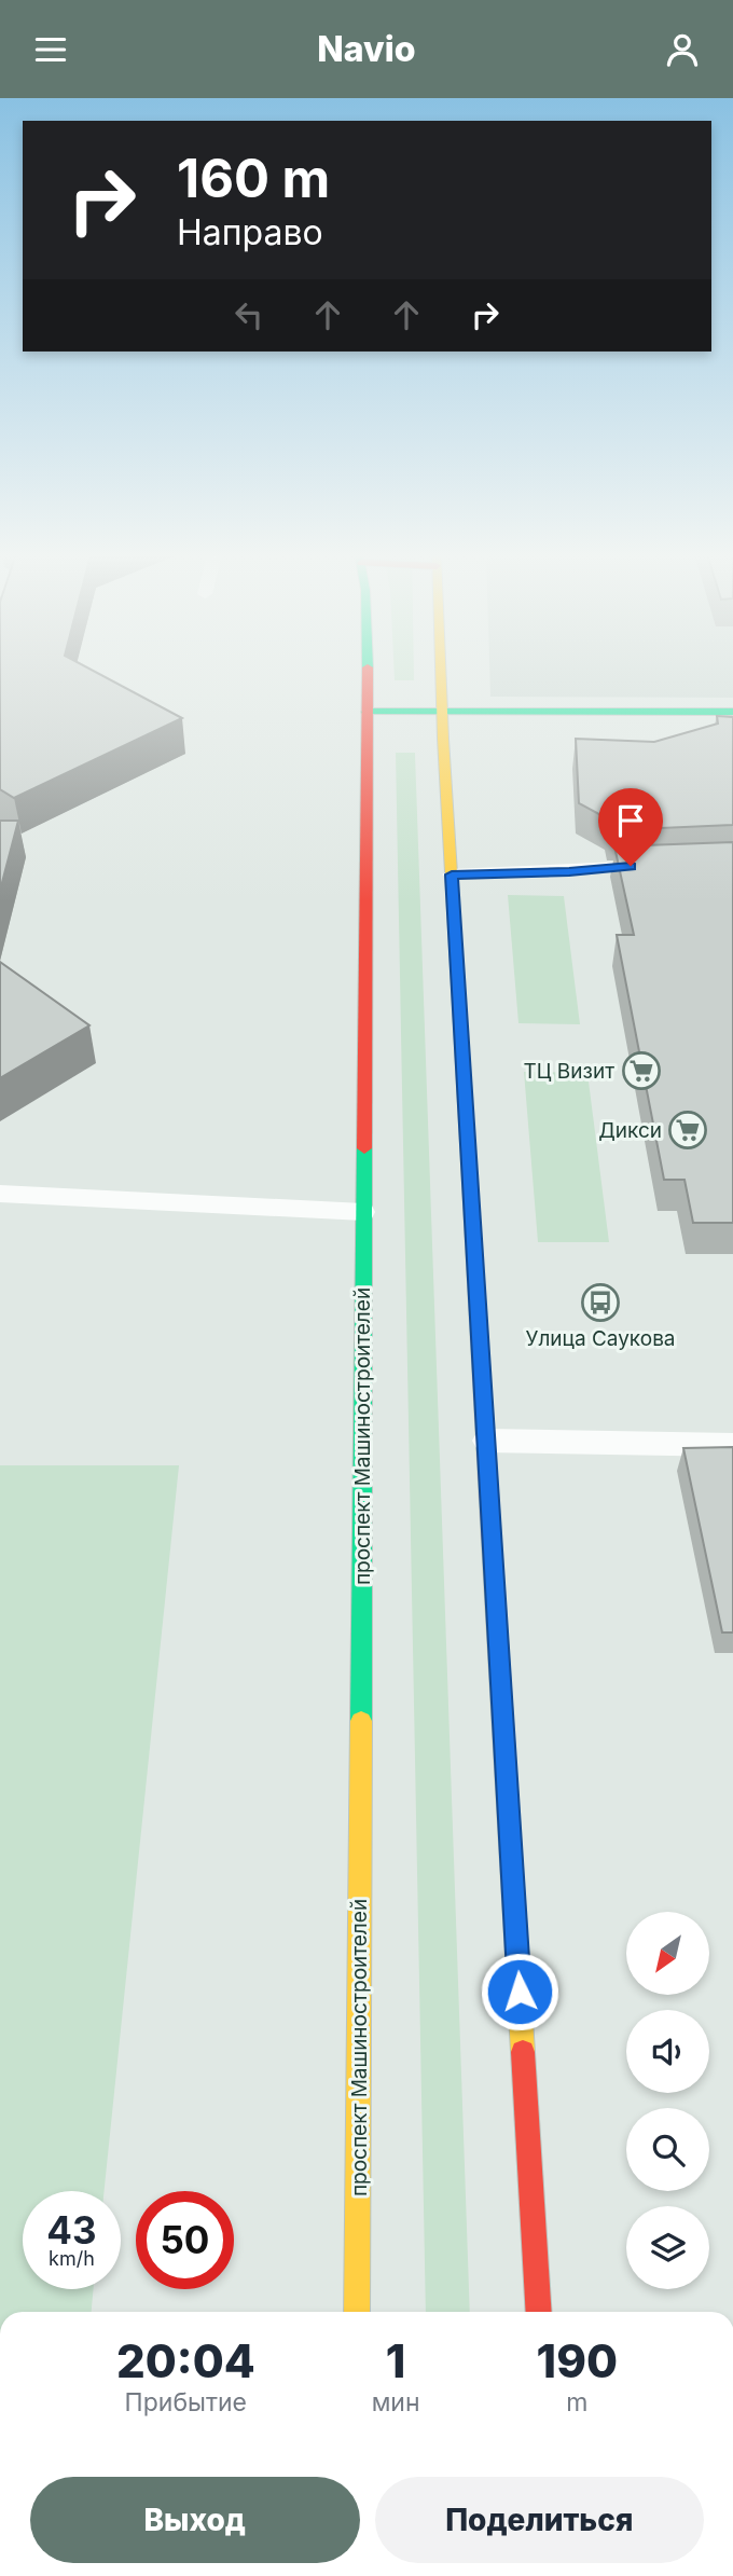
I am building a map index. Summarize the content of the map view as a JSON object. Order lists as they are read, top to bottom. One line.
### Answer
{"streets":{"main road":["проспект Машиностроителей"]},"places":{"supermarket":["ТЦ Визит","Дикси"],"bus stop":["Улица Саукова"]},"north":"bottom left","page":{"header":"Navio","turn":["160 m","Направо"],"speed":"43 km/h","limit":"50","eta":["20:04","Прибытие","1","мин","190","m"],"buttons":["Выход","Поделиться"]}}
